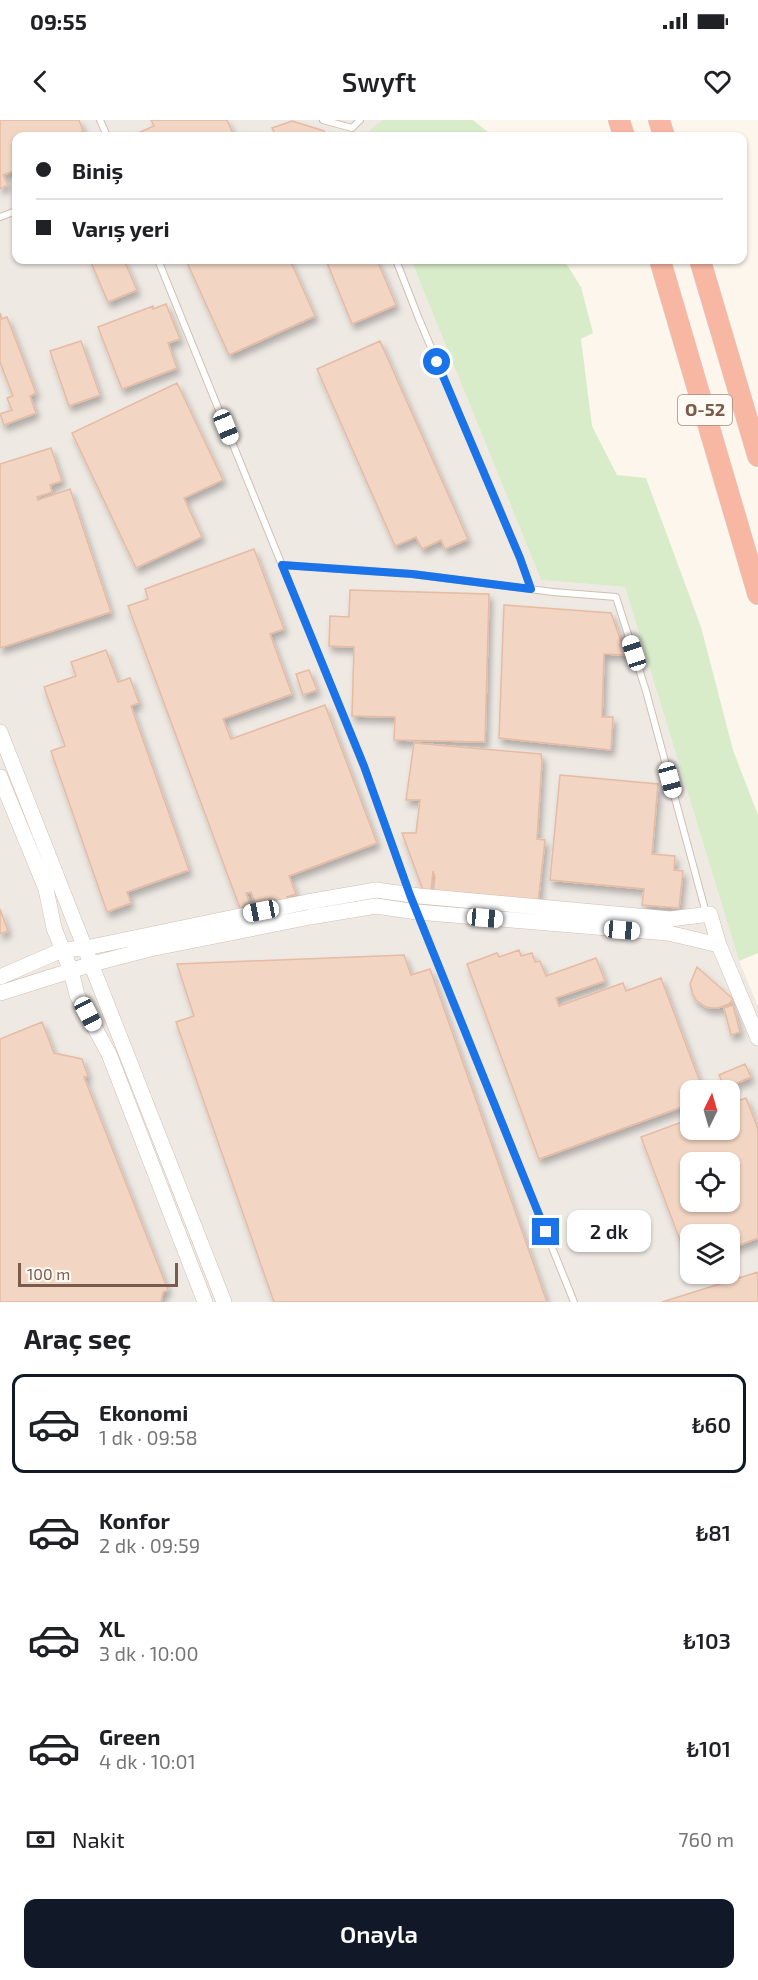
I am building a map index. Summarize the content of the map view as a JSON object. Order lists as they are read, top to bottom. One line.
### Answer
{"streets":{"highway":["O-52"]},"scale_bar":"100 m","north":"top","page":{"status":"09:55","header":"Swyft","banner":["Biniş","Varış yeri"],"bubble":"2 dk","scale":"100 m","heading":"Araç seç","list":[{"name":"Ekonomi","note":"1 dk · 09:58","value":"₺60"},{"name":"Konfor","note":"2 dk · 09:59","value":"₺81"},{"name":"XL","note":"3 dk · 10:00","value":"₺103"},{"name":"Green","note":"4 dk · 10:01","value":"₺101"}],"pay":["Nakit","760 m"],"buttons":"Onayla"}}
